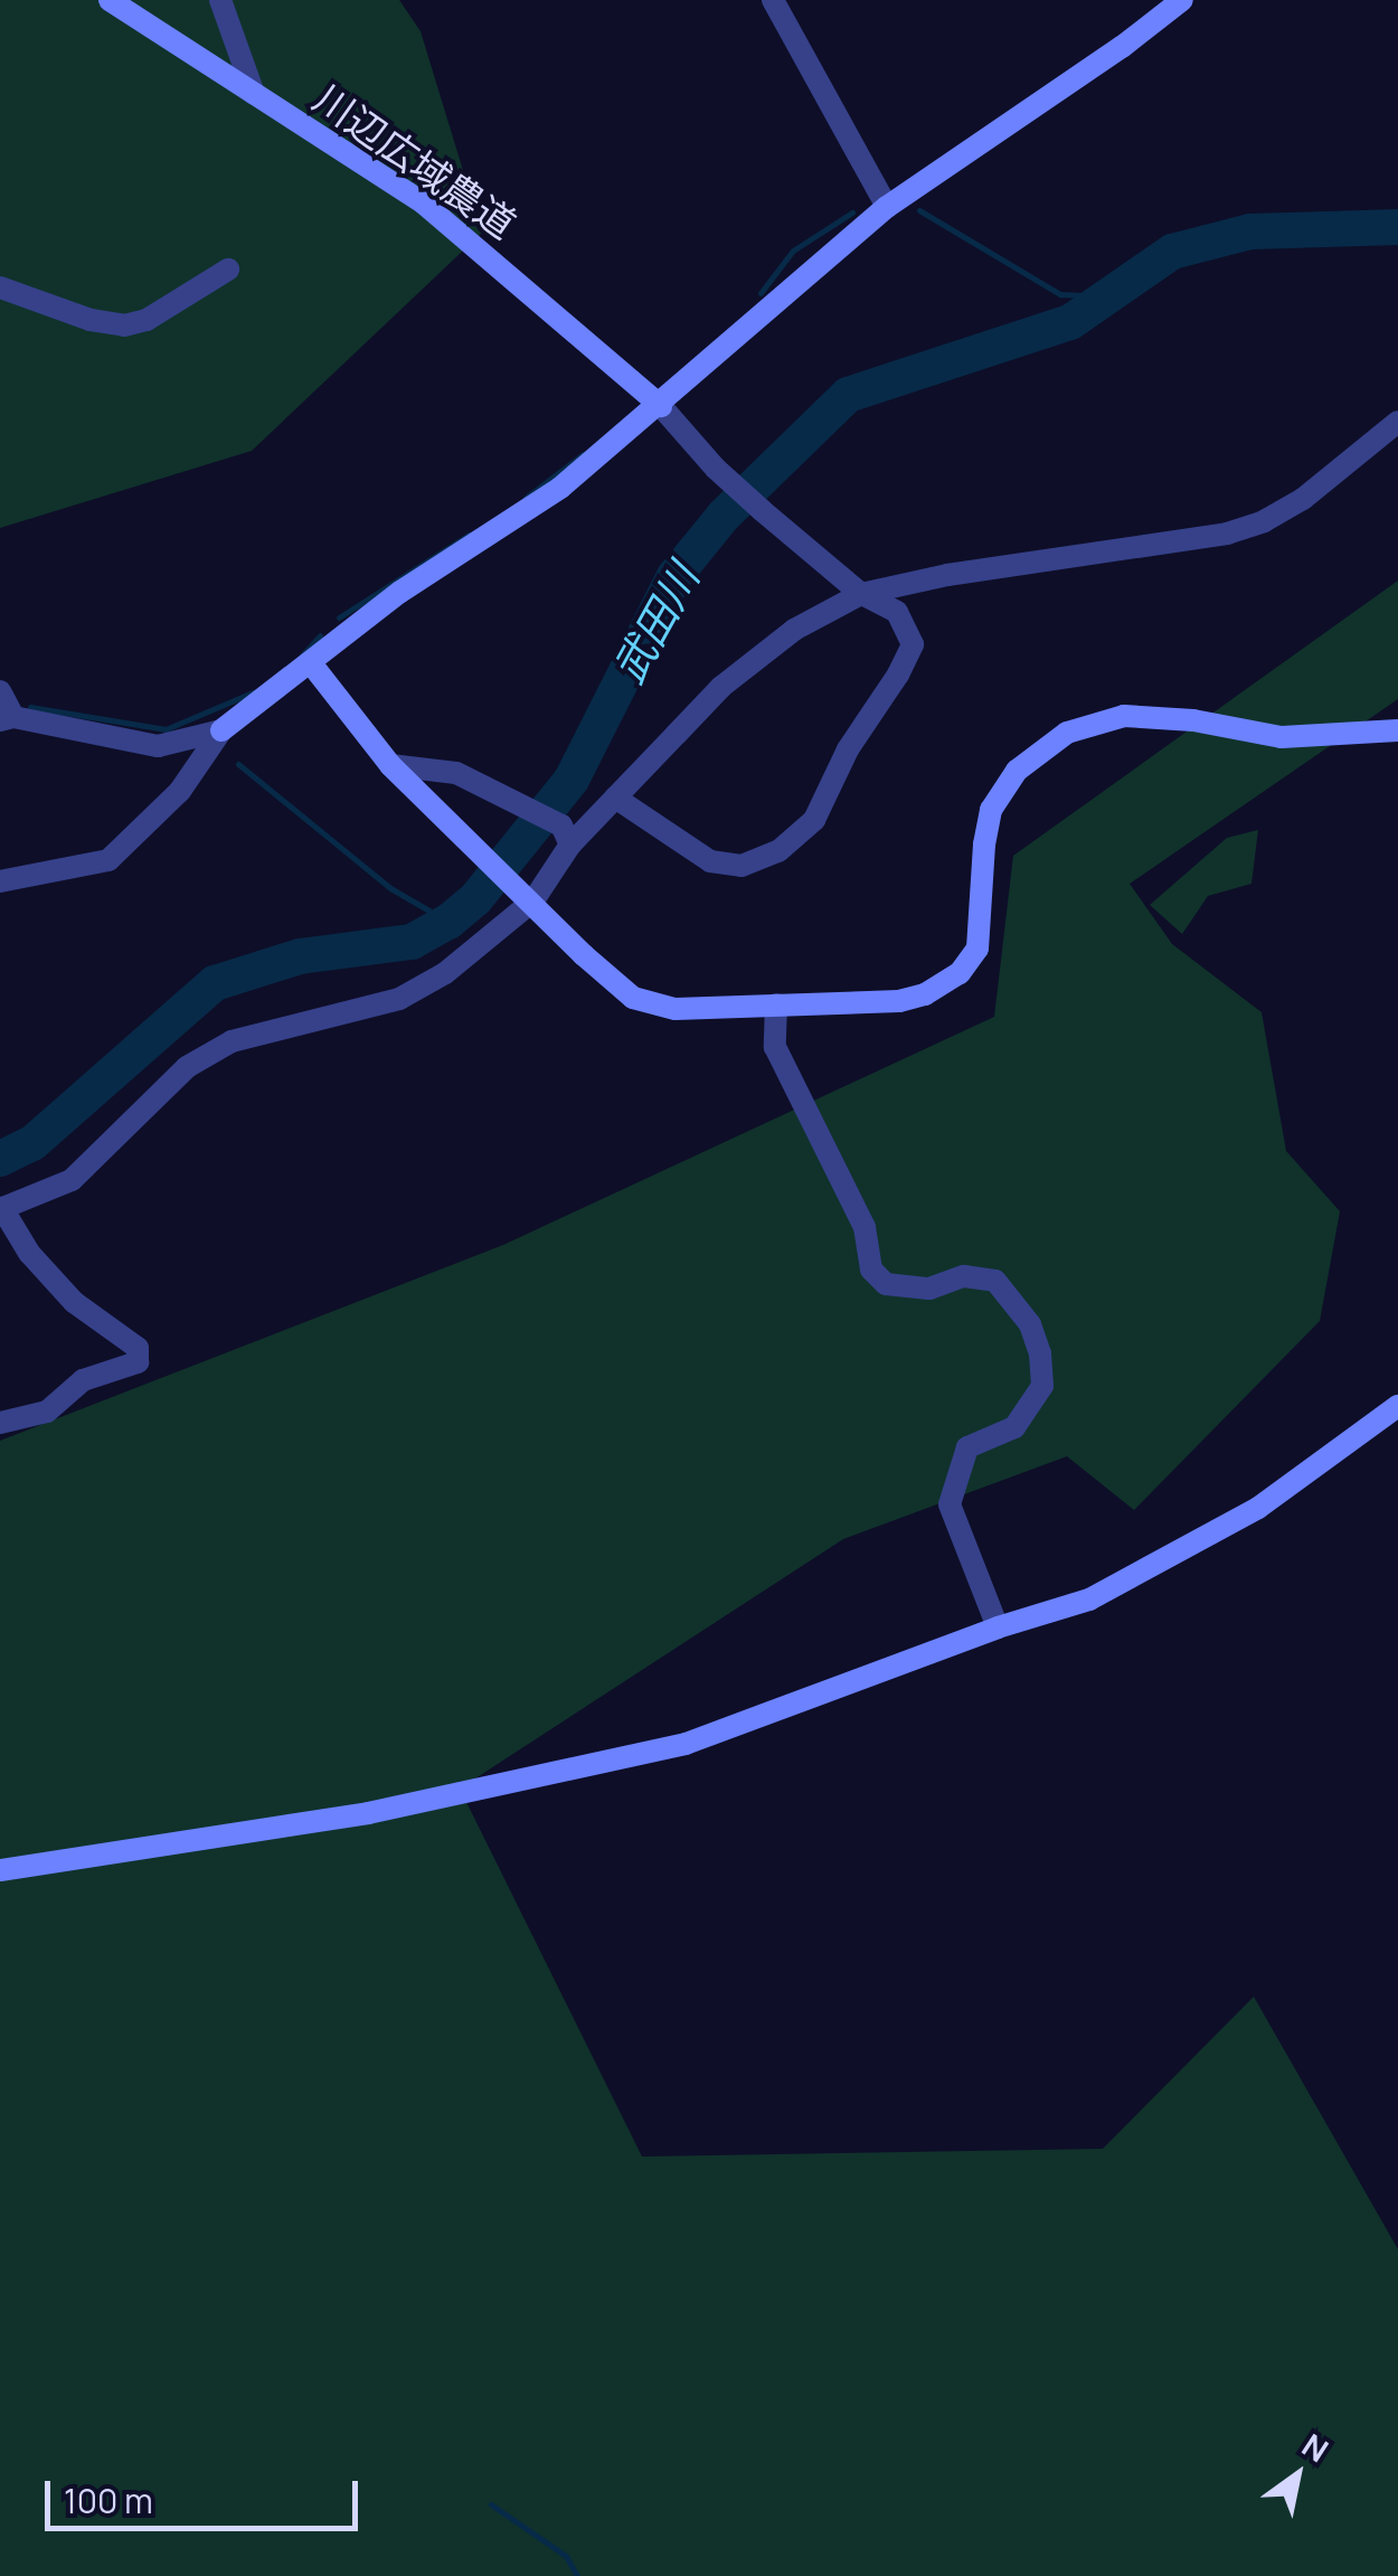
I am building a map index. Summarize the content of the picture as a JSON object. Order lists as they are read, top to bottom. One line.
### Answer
{"streets":{"street":["川辺広域農道"]},"water":["武田川"],"scale_bar":"100 m","north":"top right"}
